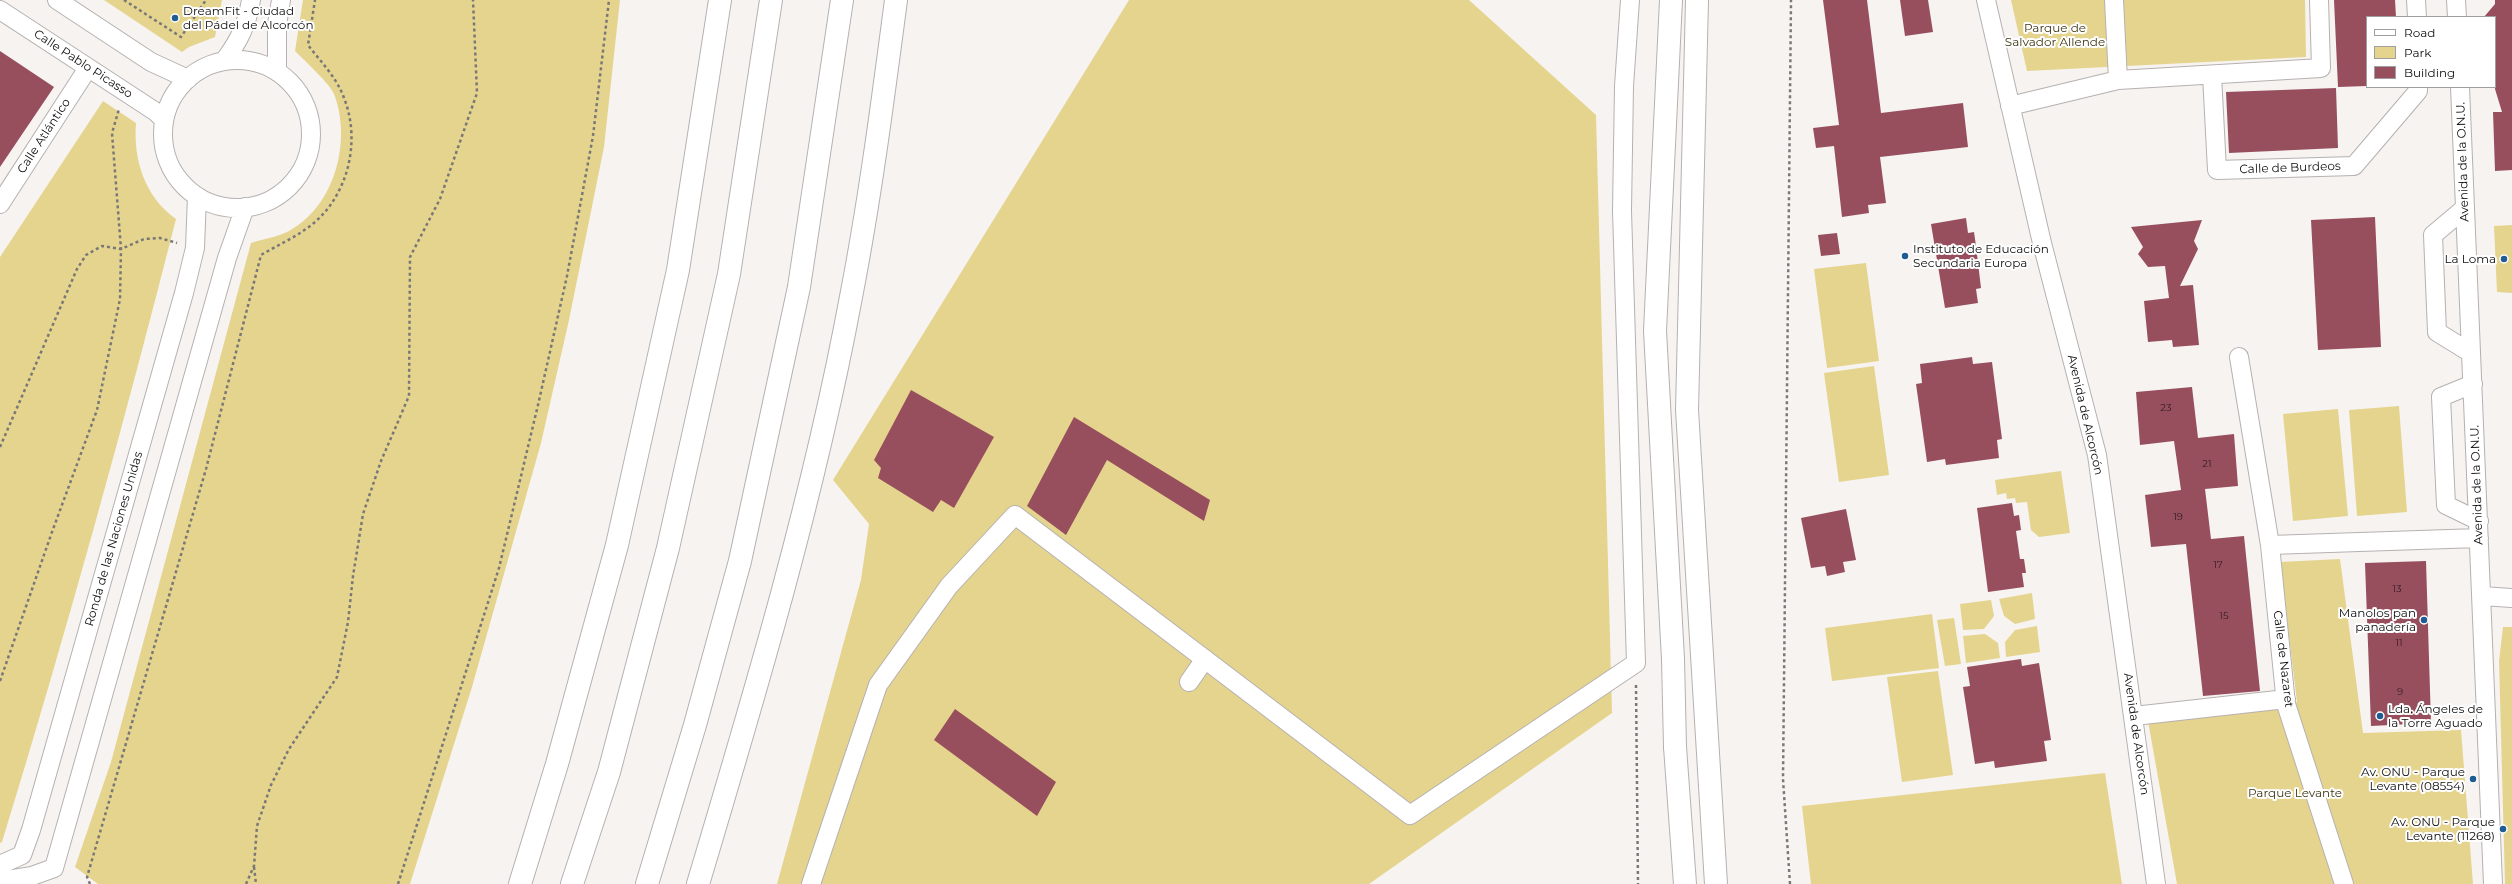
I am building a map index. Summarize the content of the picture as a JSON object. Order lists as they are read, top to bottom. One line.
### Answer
{"streets":{"street":["Calle Pablo Picasso","Calle Atlántico","Avenida de la O.N.U.","Calle de Burdeos","Avenida de Alcorcón","Ronda de las Naciones Unidas","Calle de Nazaret"]},"crossings":[["Calle Pablo Picasso","Calle Atlántico"]],"parks":["Parque de Salvador Allende","Parque Levante"],"places":["DreamFit - Ciudad del Pádel de Alcorcón","Instituto de Educación Secundaria Europa","La Loma","Manolos pan panadería","Lda. Ángeles de la Torre Aguado","Av. ONU - Parque Levante (08554)","Av. ONU - Parque Levante (11268)"],"house_numbers":["23","21","19","17","13","15","11","9"],"legend":["Road","Park","Building"]}
